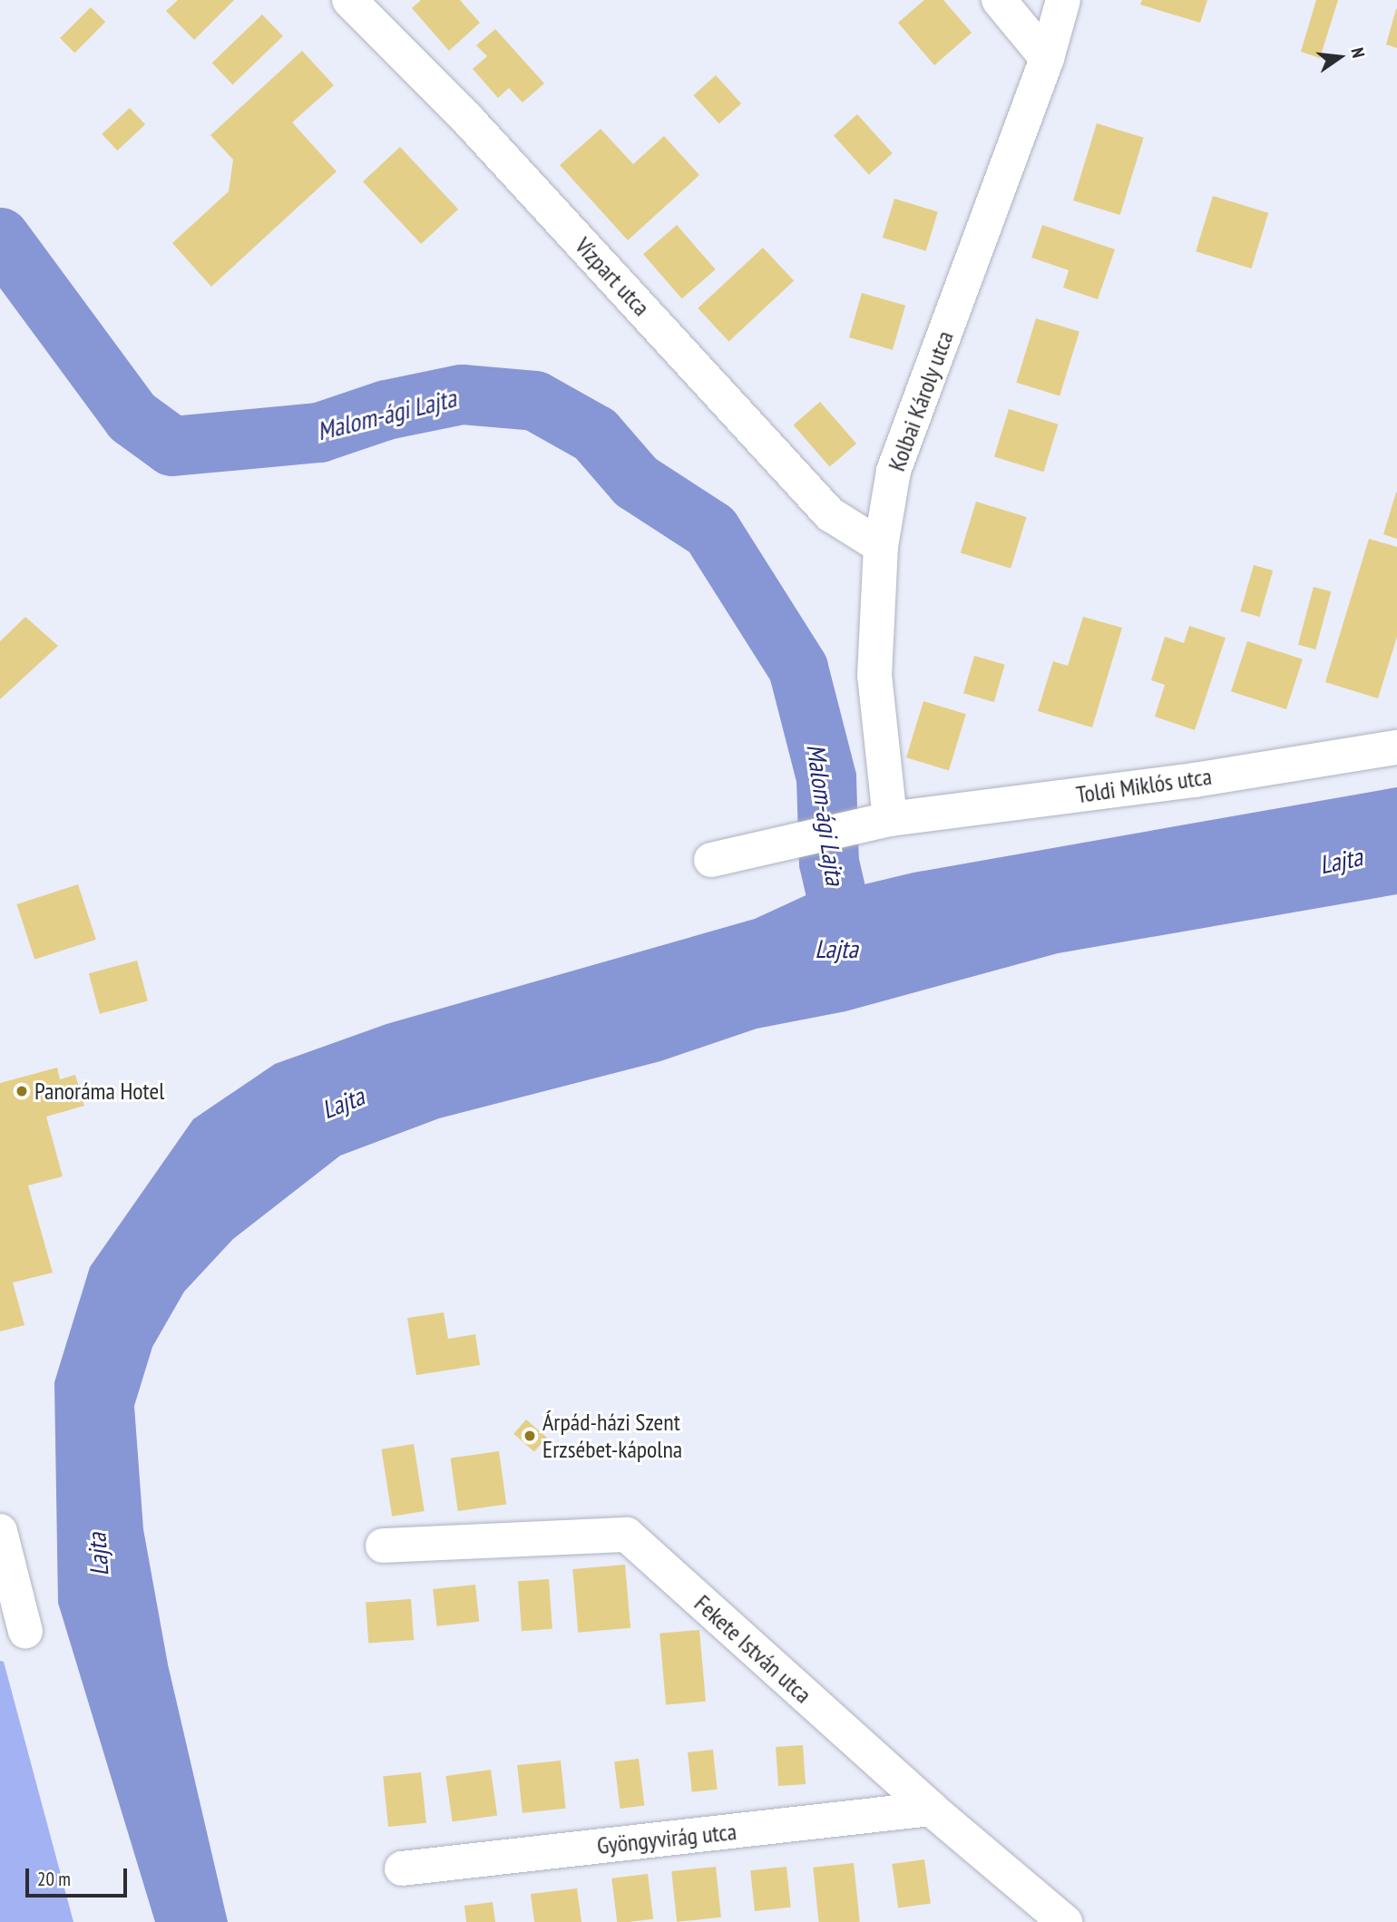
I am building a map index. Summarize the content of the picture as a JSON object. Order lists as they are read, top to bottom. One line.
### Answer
{"streets":{"street":["Vízpart utca","Kolbai Károly utca","Toldi Miklós utca","Fekete István utca","Gyöngyvirág utca"]},"crossings":[["Vízpart utca","Kolbai Károly utca"],["Kolbai Károly utca","Toldi Miklós utca"],["Fekete István utca","Gyöngyvirág utca"]],"water":["Malom-ági Lajta","Lajta"],"places":["Panoráma Hotel","Árpád-házi Szent Erzsébet-kápolna"],"scale_bar":"20 m","north":"right"}
